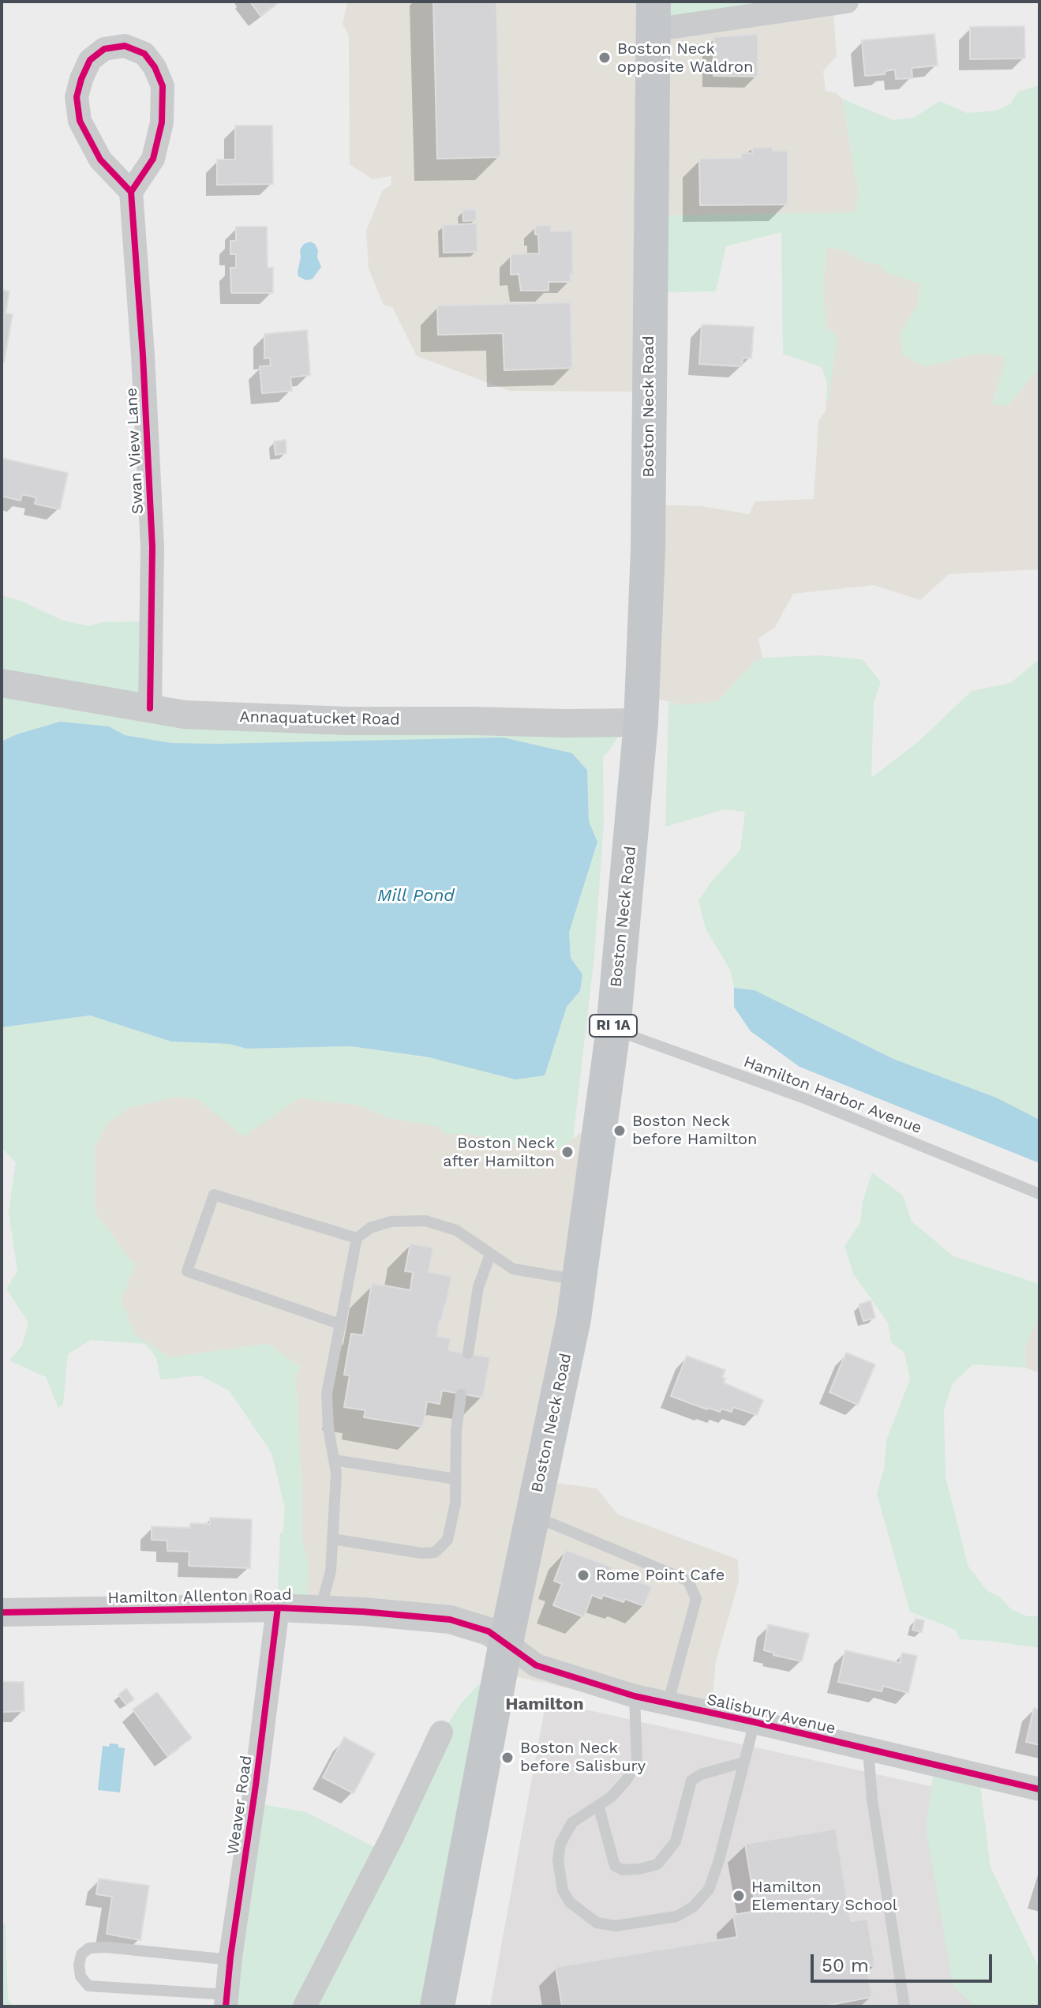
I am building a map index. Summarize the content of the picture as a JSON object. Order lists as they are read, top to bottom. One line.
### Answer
{"streets":{"main road":["Boston Neck Road","RI 1A"],"street":["Swan View Lane","Annaquatucket Road","Hamilton Allenton Road","Salisbury Avenue","Weaver Road"],"lane":["Hamilton Harbor Avenue"]},"crossings":[["Boston Neck Road","Annaquatucket Road"],["Boston Neck Road","Hamilton Harbor Avenue"],["Boston Neck Road","Hamilton Allenton Road"],["Boston Neck Road","Salisbury Avenue"],["Swan View Lane","Annaquatucket Road"],["Hamilton Allenton Road","Salisbury Avenue"],["Hamilton Allenton Road","Weaver Road"]],"districts":["Hamilton"],"water":["Mill Pond"],"places":["Boston Neck opposite Waldron","Boston Neck before Hamilton","Boston Neck after Hamilton","Rome Point Cafe","Boston Neck before Salisbury","Hamilton Elementary School"],"scale_bar":"50 m"}
